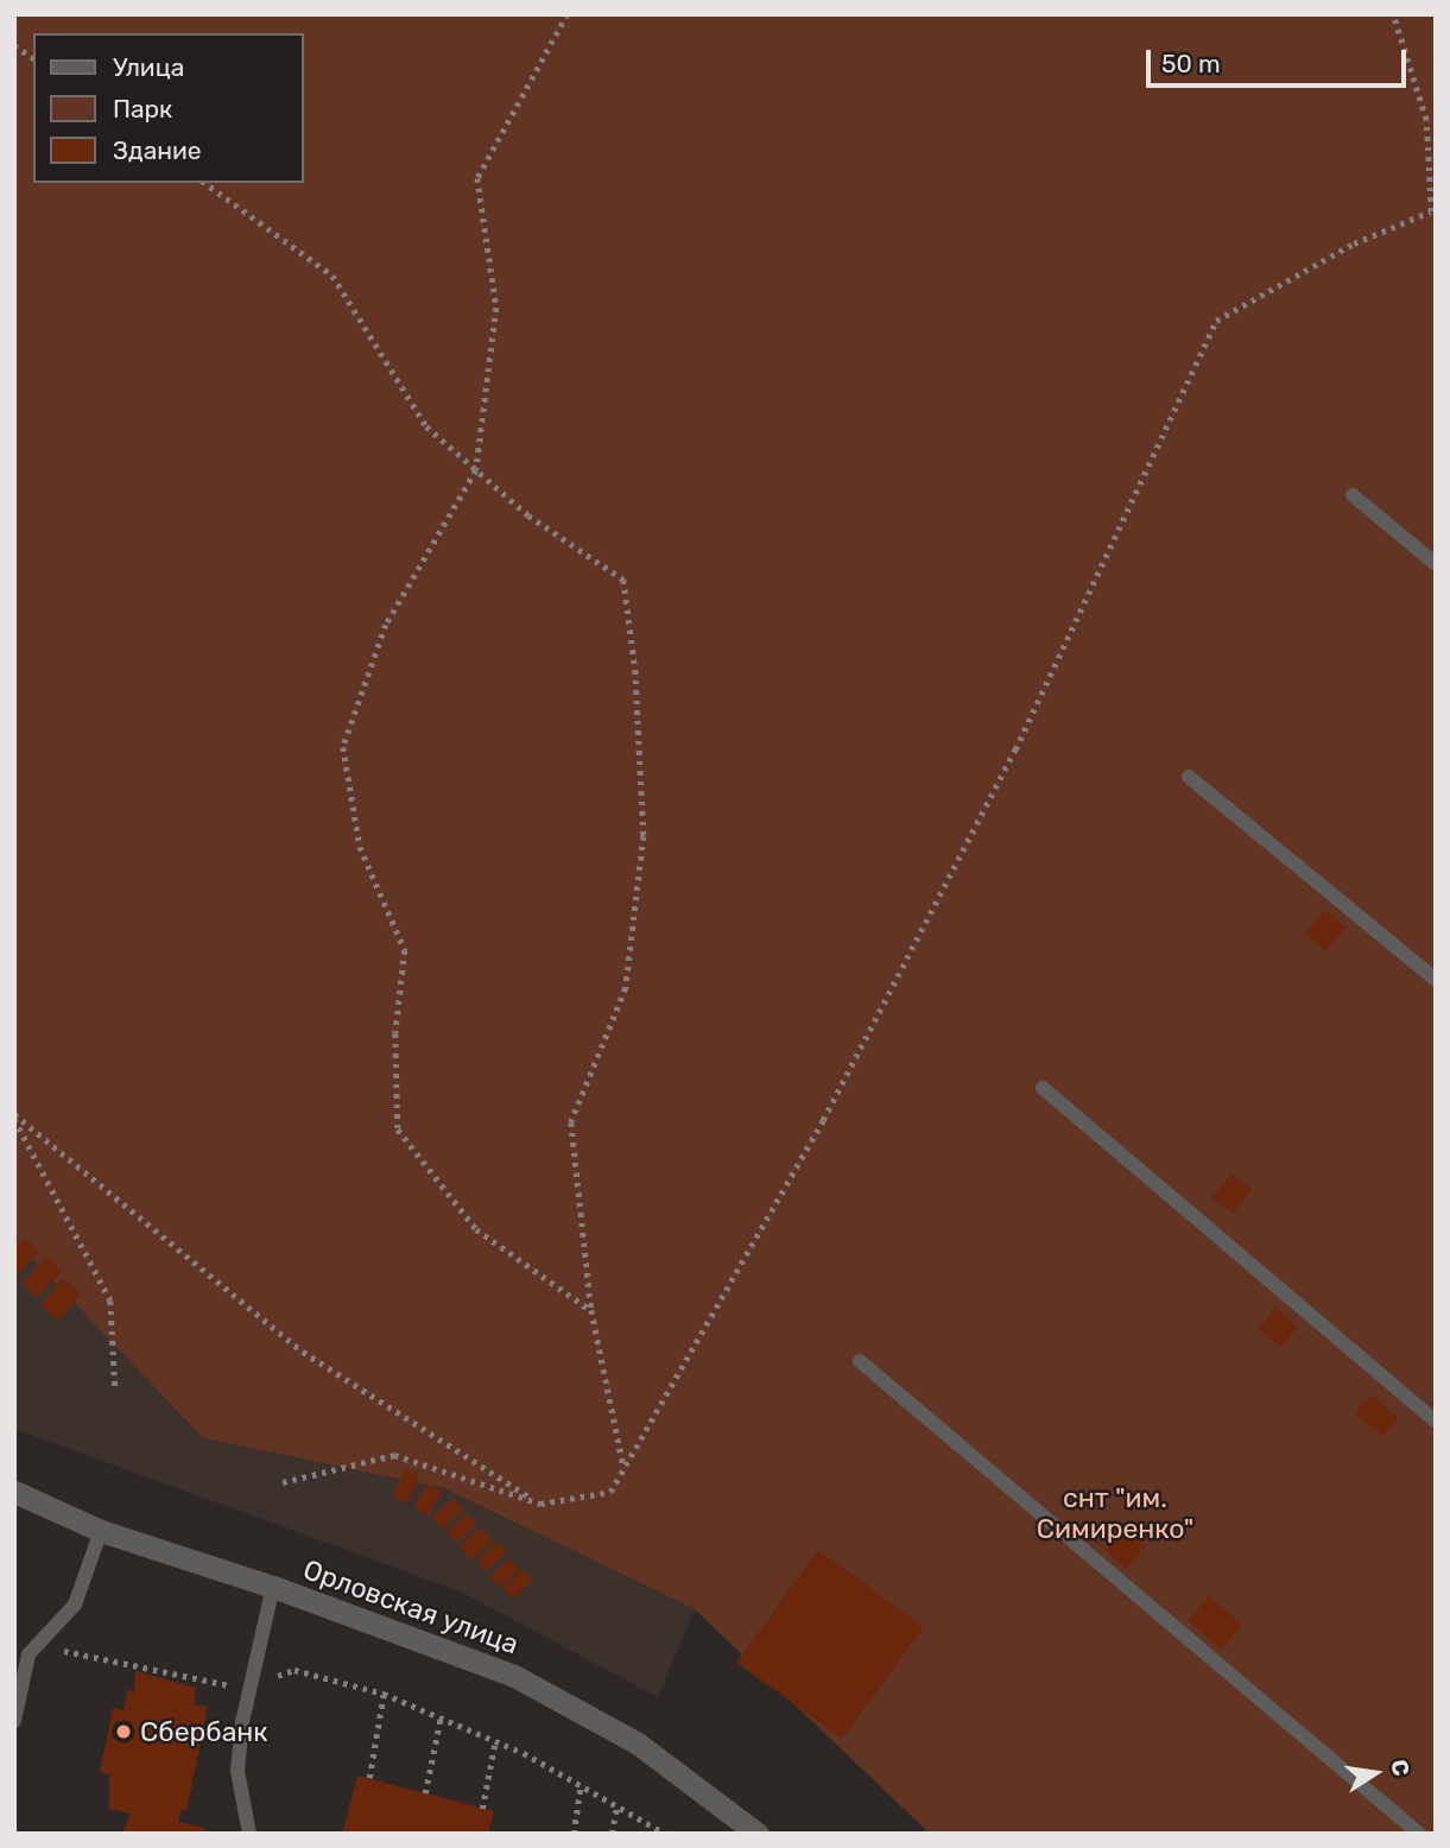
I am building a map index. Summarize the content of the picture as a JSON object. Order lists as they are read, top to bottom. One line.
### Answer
{"streets":{"street":["Орловская улица"]},"parks":["снт \"им. Симиренко\""],"places":["Сбербанк"],"legend":["Улица","Парк","Здание"],"scale_bar":"50 m","north":"right"}
